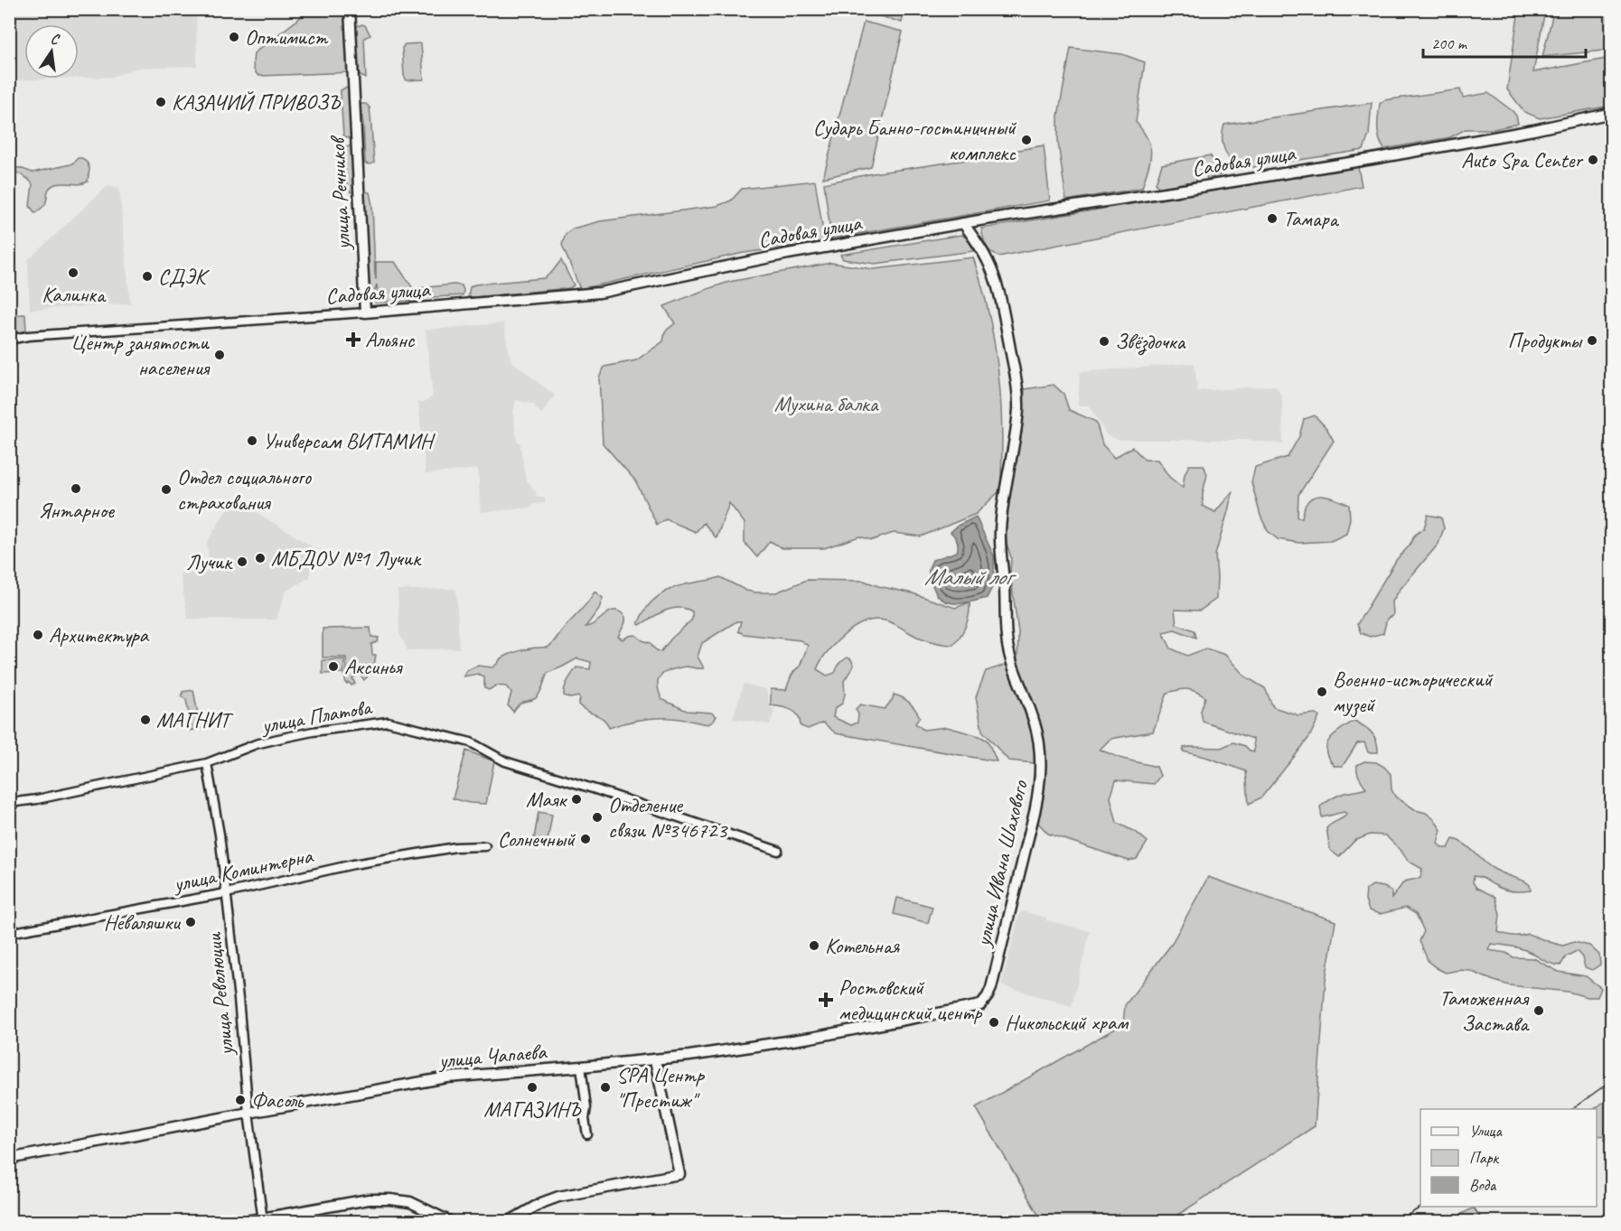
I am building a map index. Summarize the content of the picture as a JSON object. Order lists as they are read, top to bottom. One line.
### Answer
{"streets":{"main road":["Садовая улица","улица Речников","улица Ивана Шахового","улица Чапаева"],"street":["улица Платова","улица Коминтерна","улица Революции"]},"crossings":[["Садовая улица","улица Речников"],["Садовая улица","улица Ивана Шахового"],["улица Платова","улица Революции"],["улица Ивана Шахового","улица Чапаева"],["улица Коминтерна","улица Революции"],["улица Революции","улица Чапаева"]],"water":["Малый лог"],"parks":["Мухина балка"],"places":{"other":["Оптимист","КАЗАЧИЙ ПРИВОЗЪ","Сударь Банно-гостиничный комплекс","Auto Spa Center","Тамара","Калинка","СДЭК","Продукты","Звёздочка","Центр занятости населения","Универсам ВИТАМИН","Янтарное","Отдел социального страхования","МБДОУ №1 Лучик","Лучик","Архитектура","Аксинья","Военно-исторический музей","МАГНИТ","Маяк","Отделение связи №346723","Солнечный","Неваляшки","Котельная","Таможенная Застава","Никольский храм","МАГАЗИНЪ","SPA Центр \"Престиж\"","Фасоль"],"health":["Альянс","Ростовский медицинский центр"]},"legend":["Улица","Парк","Вода"],"scale_bar":"200 m","north":"top"}
